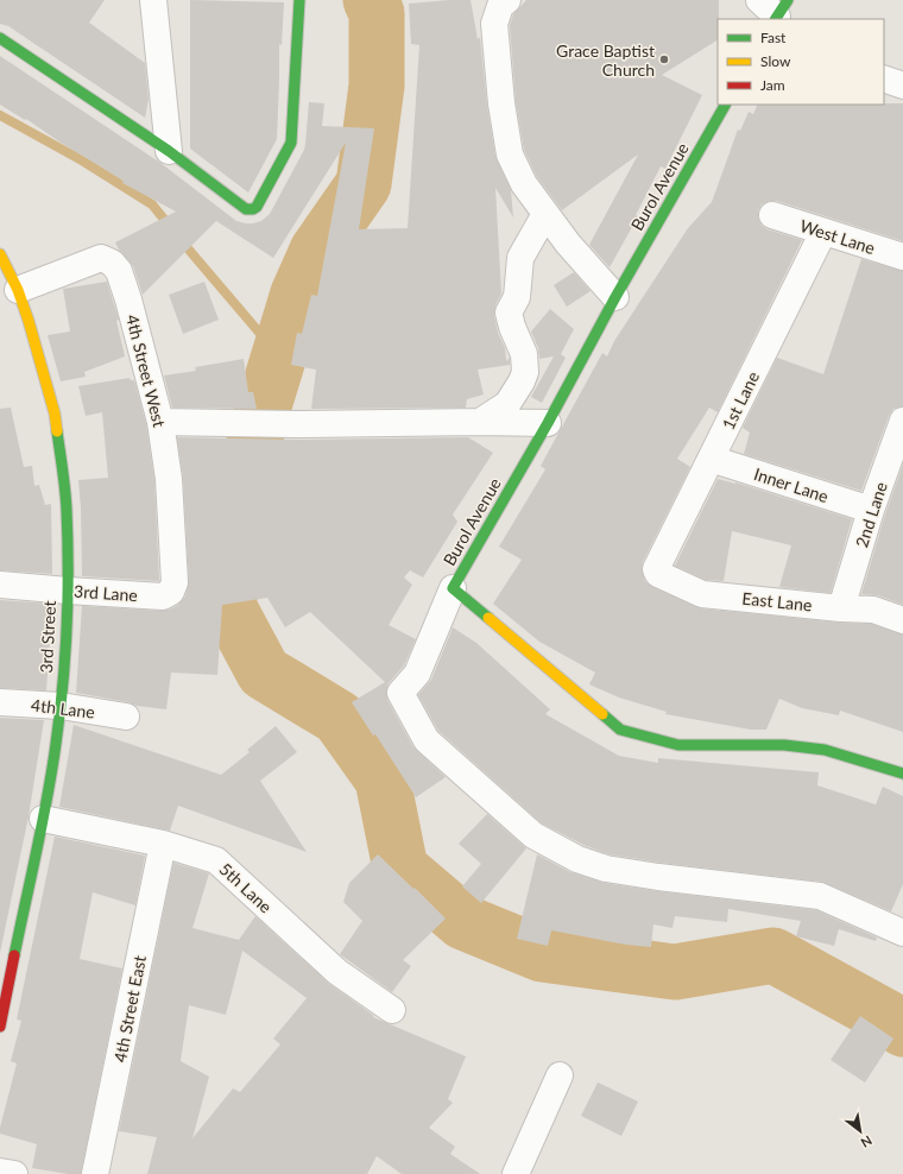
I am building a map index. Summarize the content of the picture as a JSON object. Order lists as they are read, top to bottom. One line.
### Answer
{"streets":{"street":["Burol Avenue","West Lane","4th Street West","1st Lane","Inner Lane","2nd Lane","3rd Lane","East Lane","3rd Street","4th Lane","5th Lane","4th Street East"]},"crossings":[["West Lane","1st Lane"],["4th Street West","3rd Lane"],["4th Street West","3rd Street"],["1st Lane","Inner Lane"],["1st Lane","East Lane"],["Inner Lane","2nd Lane"],["2nd Lane","East Lane"],["3rd Lane","3rd Street"],["3rd Street","4th Lane"],["3rd Street","5th Lane"],["5th Lane","4th Street East"]],"places":["Grace Baptist Church"],"legend":["Fast","Slow","Jam"],"north":"bottom right"}
